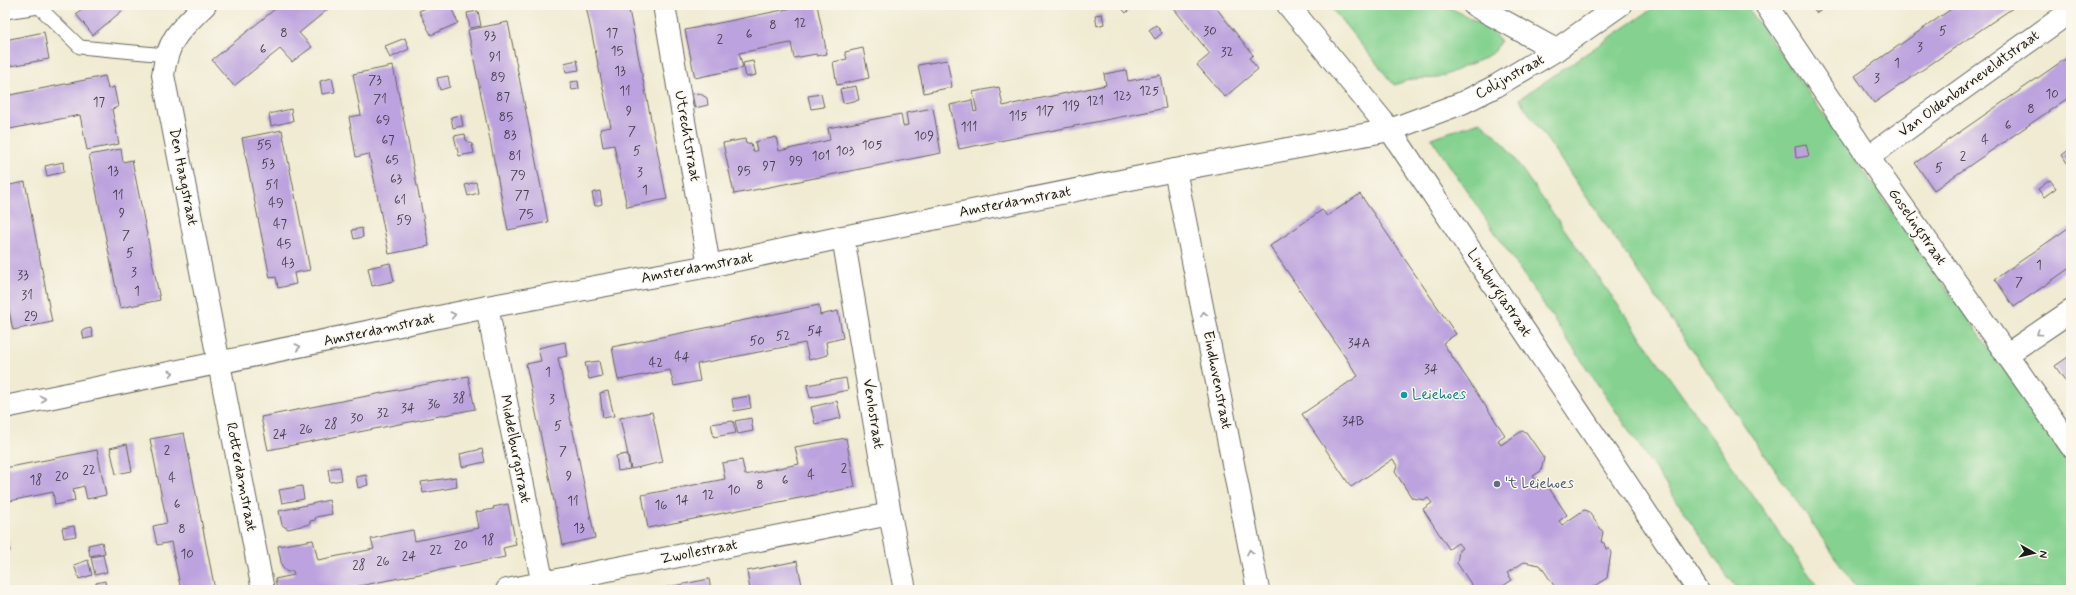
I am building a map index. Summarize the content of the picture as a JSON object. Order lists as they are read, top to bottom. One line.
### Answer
{"streets":{"street":["Colijnstraat","Van Oldenbarneveldtstraat","Utrechtstraat","Den Haagstraat","Amsterdamstraat","Goselingstraat","Limburgiastraat","Eindhovenstraat","Venlostraat","Middelburgstraat","Rotterdamstraat","Zwollestraat"]},"crossings":[["Colijnstraat","Amsterdamstraat"],["Colijnstraat","Limburgiastraat"],["Van Oldenbarneveldtstraat","Goselingstraat"],["Utrechtstraat","Amsterdamstraat"],["Den Haagstraat","Amsterdamstraat"],["Den Haagstraat","Rotterdamstraat"],["Amsterdamstraat","Limburgiastraat"],["Amsterdamstraat","Eindhovenstraat"],["Amsterdamstraat","Venlostraat"],["Amsterdamstraat","Middelburgstraat"],["Amsterdamstraat","Rotterdamstraat"],["Venlostraat","Zwollestraat"],["Middelburgstraat","Zwollestraat"]],"one_way":["Eindhovenstraat"],"places":["Leiehoes","'t Leiehoes"],"house_numbers":["12","8","30","5","8","17","6","93","2","3","6","15","32","91","1","13","89","3","73","11","125","10","123","87","71","121","17","119","8","9","117","115","85","69","6","111","7","83","109","67","4","55","105","5","103","81","101","2","65","99","53","97","5","13","95","3","79","63","51","1","11","77","61","49","9","75","59","47","7","45","5","43","1","3","33","7","1","31","29","54","52","50","34A","44","42","34","1","38","3","36","34","32","30","34B","28","5","26","24","2","7","2","22","4","20","9","4","18","6","8","10","12","14","11","6","16","13","8","18","20","22","10","24","26","28"],"north":"right"}
